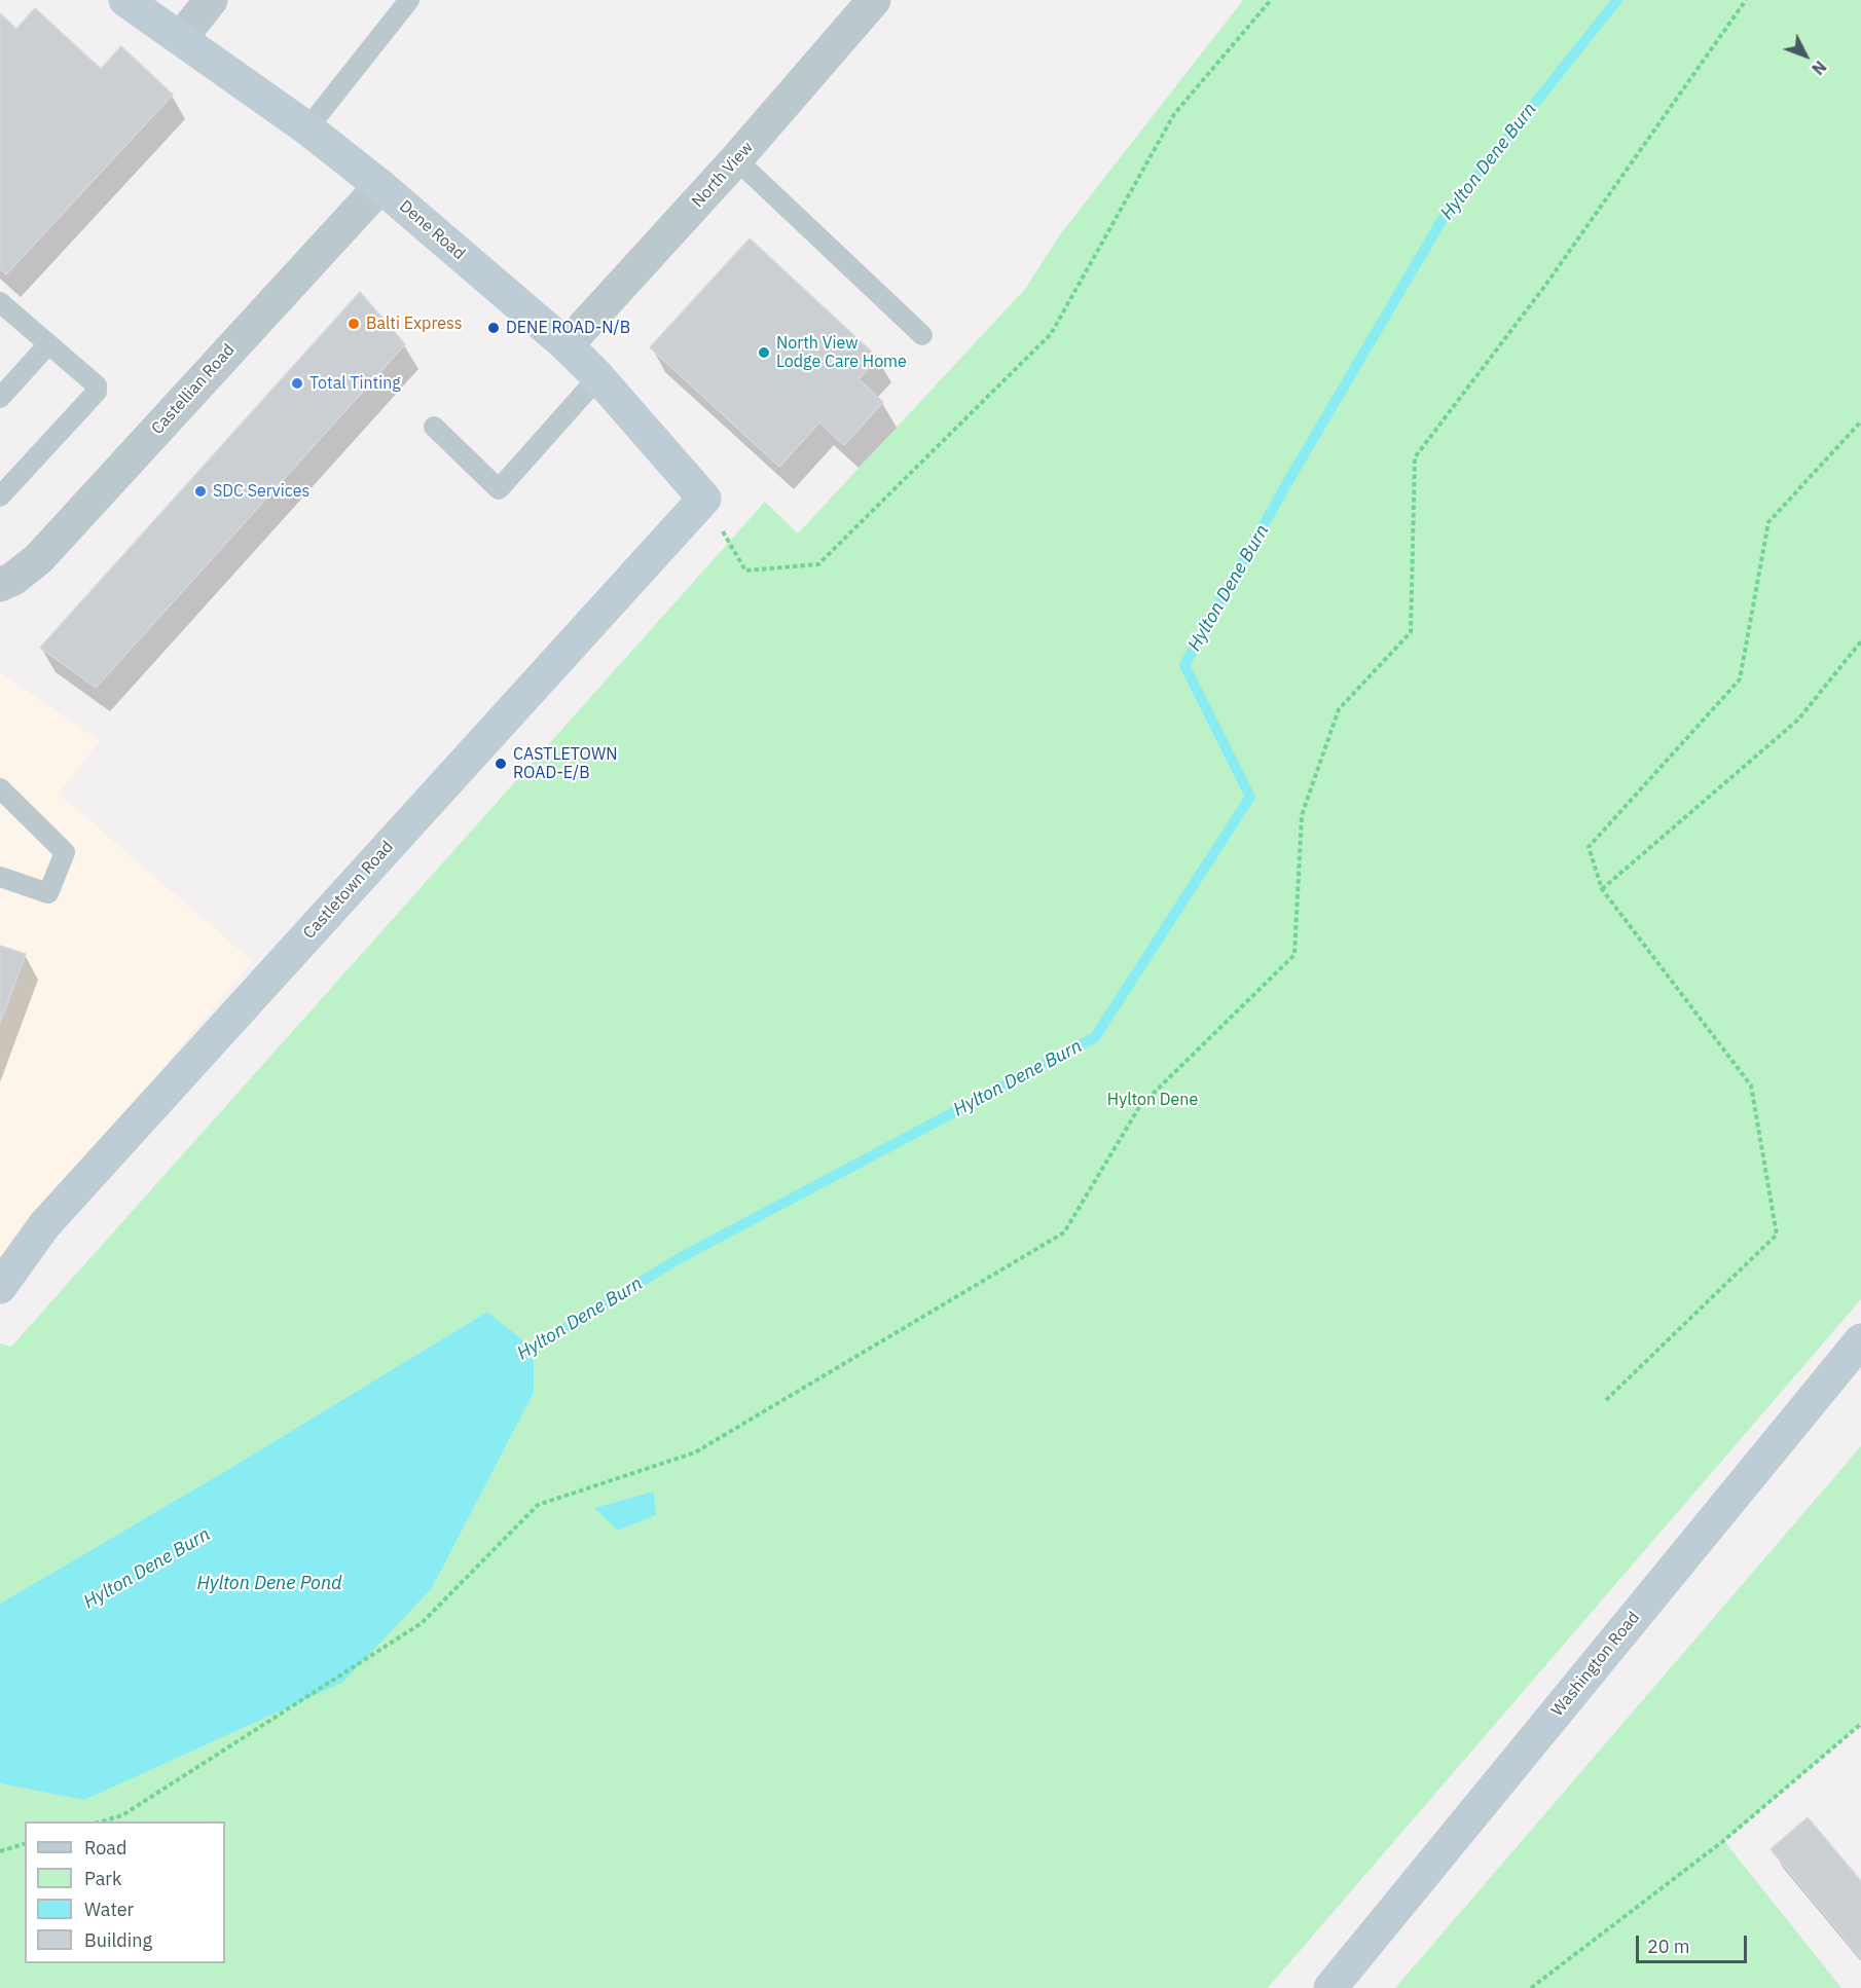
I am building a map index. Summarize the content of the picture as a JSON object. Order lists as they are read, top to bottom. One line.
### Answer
{"streets":{"street":["North View","Dene Road","Castellian Road","Castletown Road","Washington Road"]},"crossings":[["North View","Dene Road"],["Dene Road","Castellian Road"],["Dene Road","Castletown Road"]],"water":["Hylton Dene Burn","Hylton Dene Pond"],"parks":["Hylton Dene"],"places":["Balti Express","DENE ROAD-N/B","North View Lodge Care Home","Total Tinting","SDC Services","CASTLETOWN ROAD-E/B"],"legend":["Road","Park","Water","Building"],"scale_bar":"20 m","north":"bottom right"}
